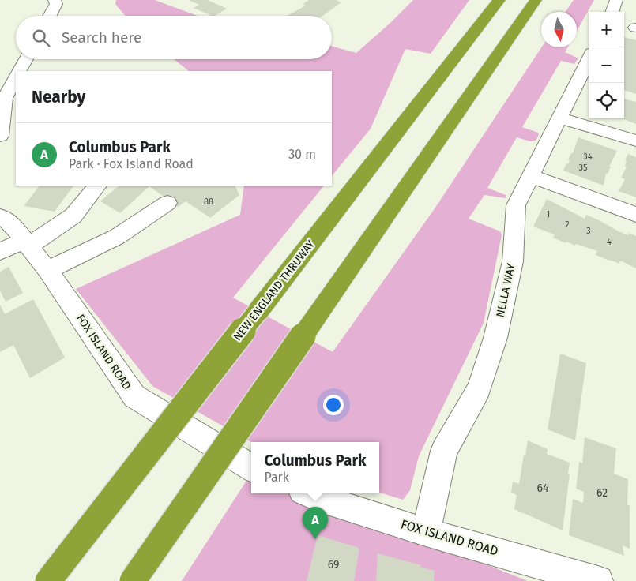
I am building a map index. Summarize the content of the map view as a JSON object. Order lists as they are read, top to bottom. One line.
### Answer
{"streets":{"highway":["NEW ENGLAND THRUWAY"],"street":["NELLA WAY","FOX ISLAND ROAD"]},"crossings":[["NELLA WAY","FOX ISLAND ROAD"]],"house_numbers":["34","35","88","1","2","3","4","64","62","69"],"north":"bottom","page":{"map_buttons":["+","−"],"search":"Search here","heading":"Nearby","list":[{"mark":"A","name":"Columbus Park","note":"Park · Fox Island Road","value":"30 m"}],"popup":["Columbus Park","Park"],"pins":"A"}}
